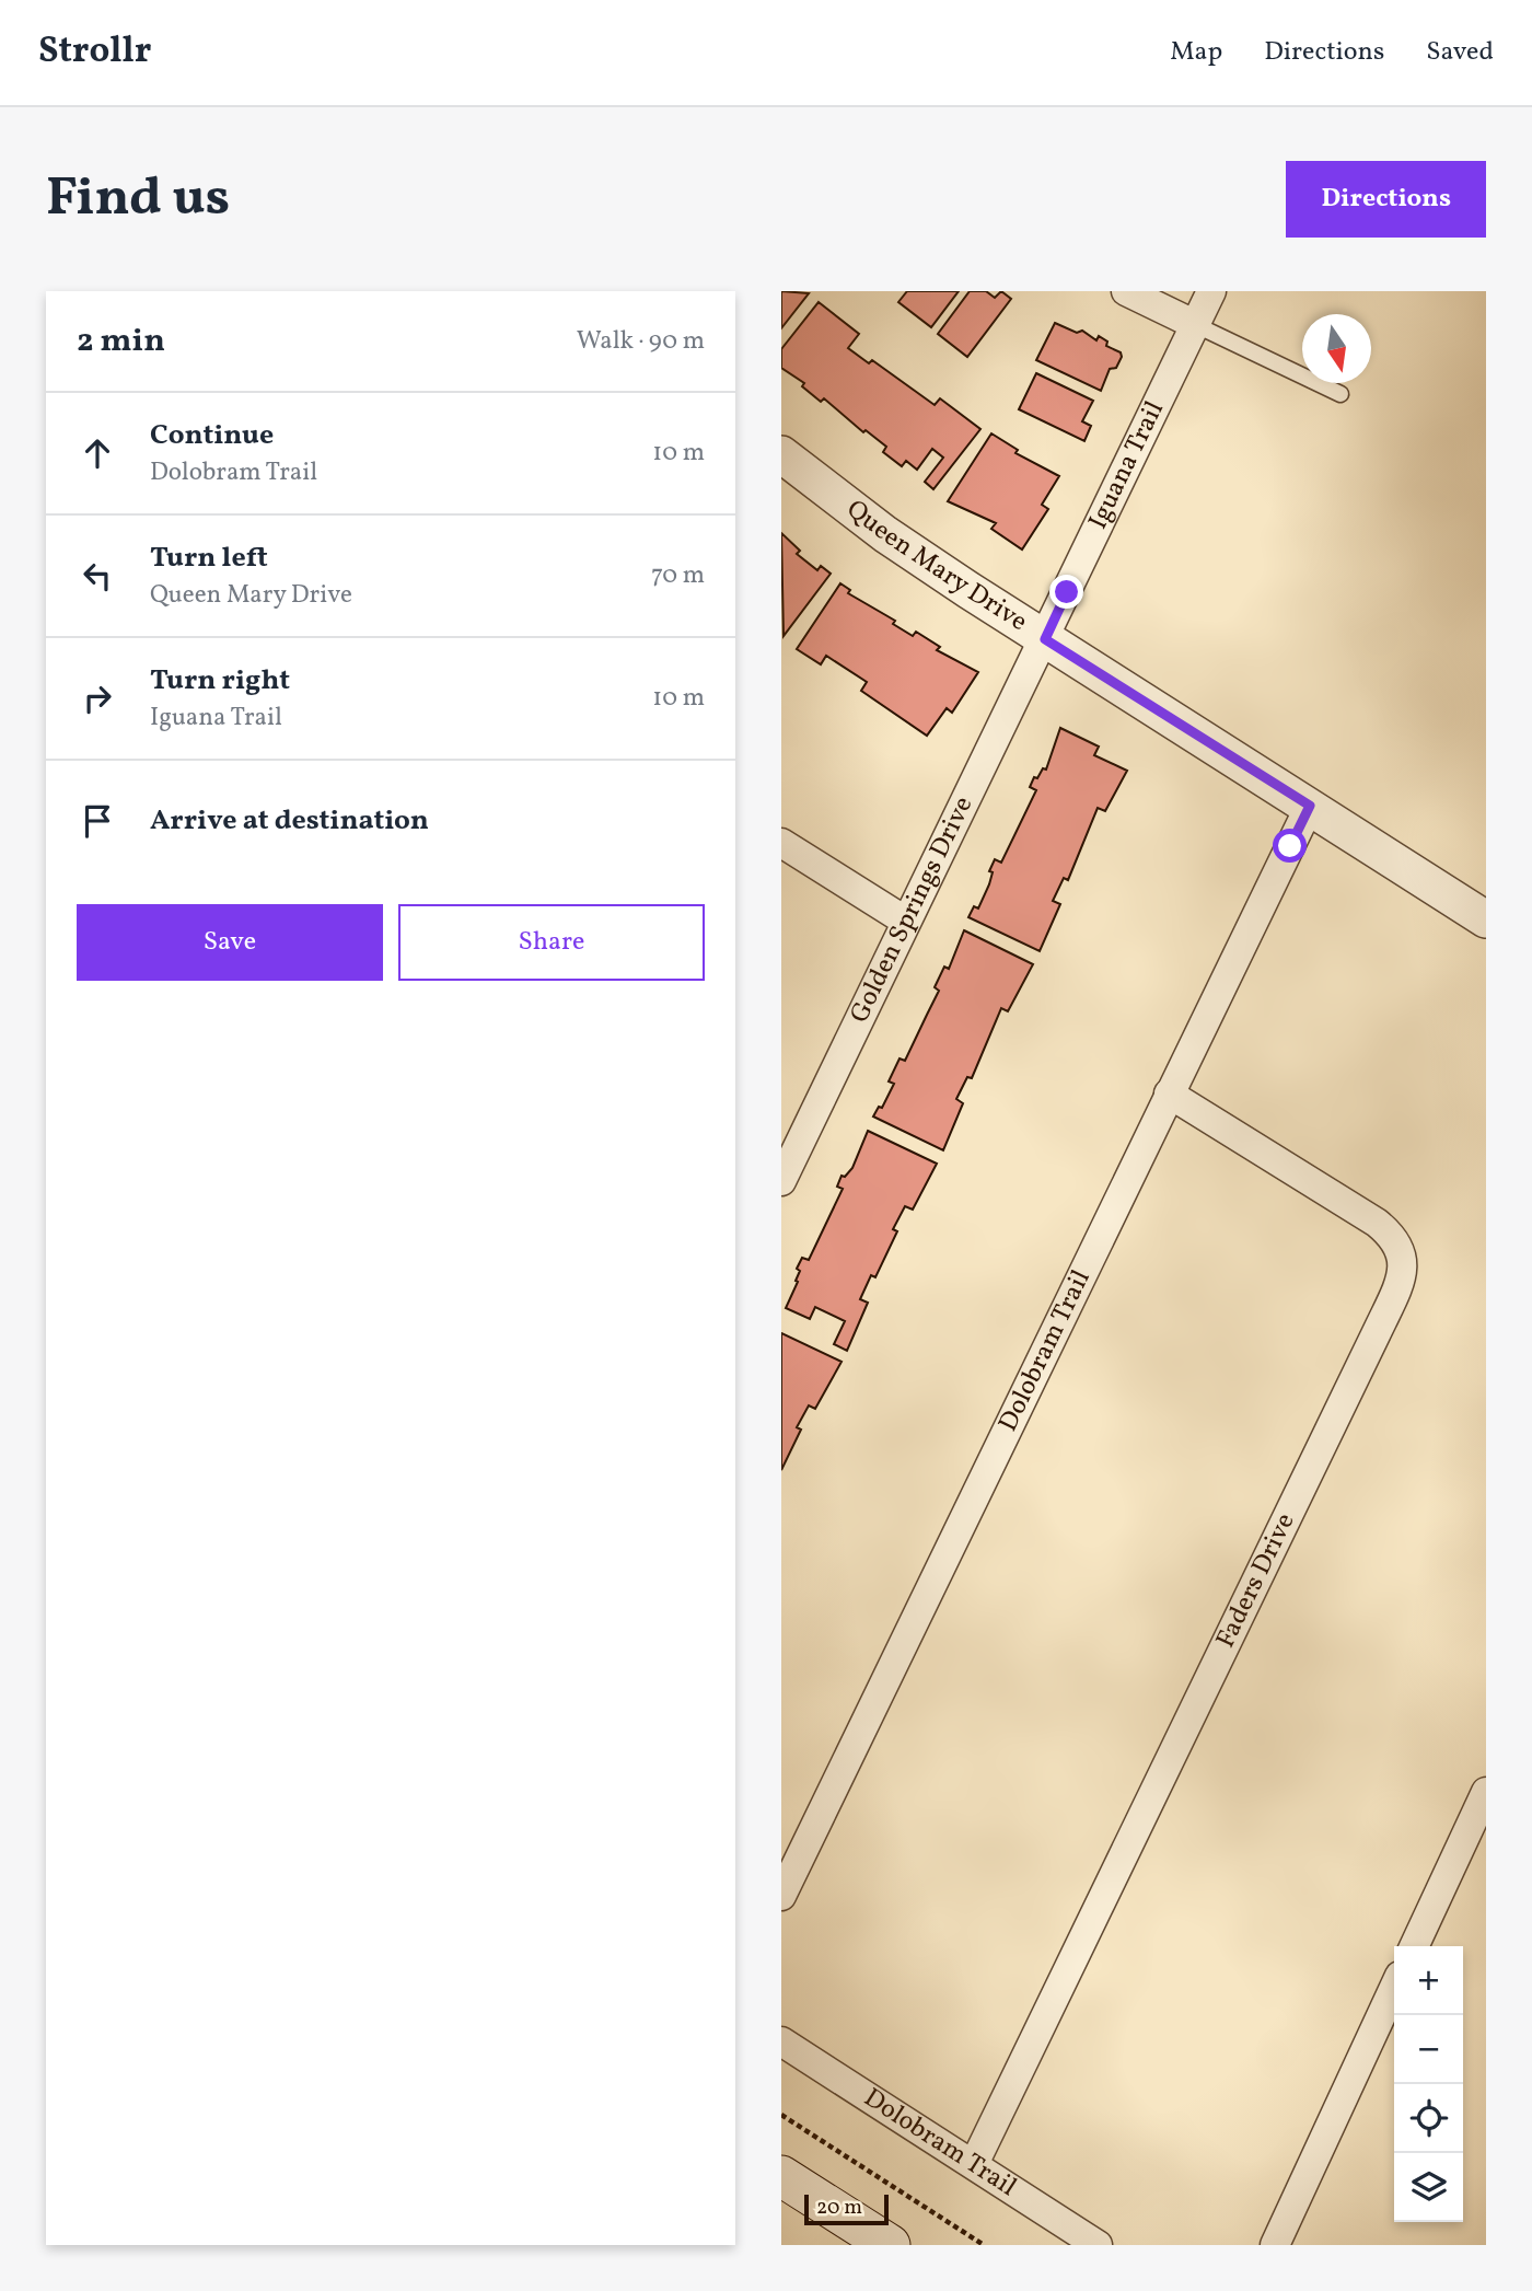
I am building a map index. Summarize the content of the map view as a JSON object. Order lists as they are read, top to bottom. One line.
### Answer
{"streets":{"street":["Iguana Trail","Queen Mary Drive","Golden Springs Drive","Dolobram Trail","Faders Drive"]},"crossings":[["Iguana Trail","Queen Mary Drive"],["Iguana Trail","Golden Springs Drive"],["Queen Mary Drive","Golden Springs Drive"],["Queen Mary Drive","Dolobram Trail"],["Dolobram Trail","Faders Drive"]],"scale_bar":"20 m","north":"bottom","page":{"header":"Strollr","nav":["Map","Directions","Saved"],"buttons":["Directions",["Save","Share"]],"title":"Find us","heading":["2 min","Walk · 90 m"],"list":[["Continue","Dolobram Trail","10 m"],["Turn left","Queen Mary Drive","70 m"],["Turn right","Iguana Trail","10 m"],"Arrive at destination"],"map_buttons":["+","−"],"scale":"20 m"}}
